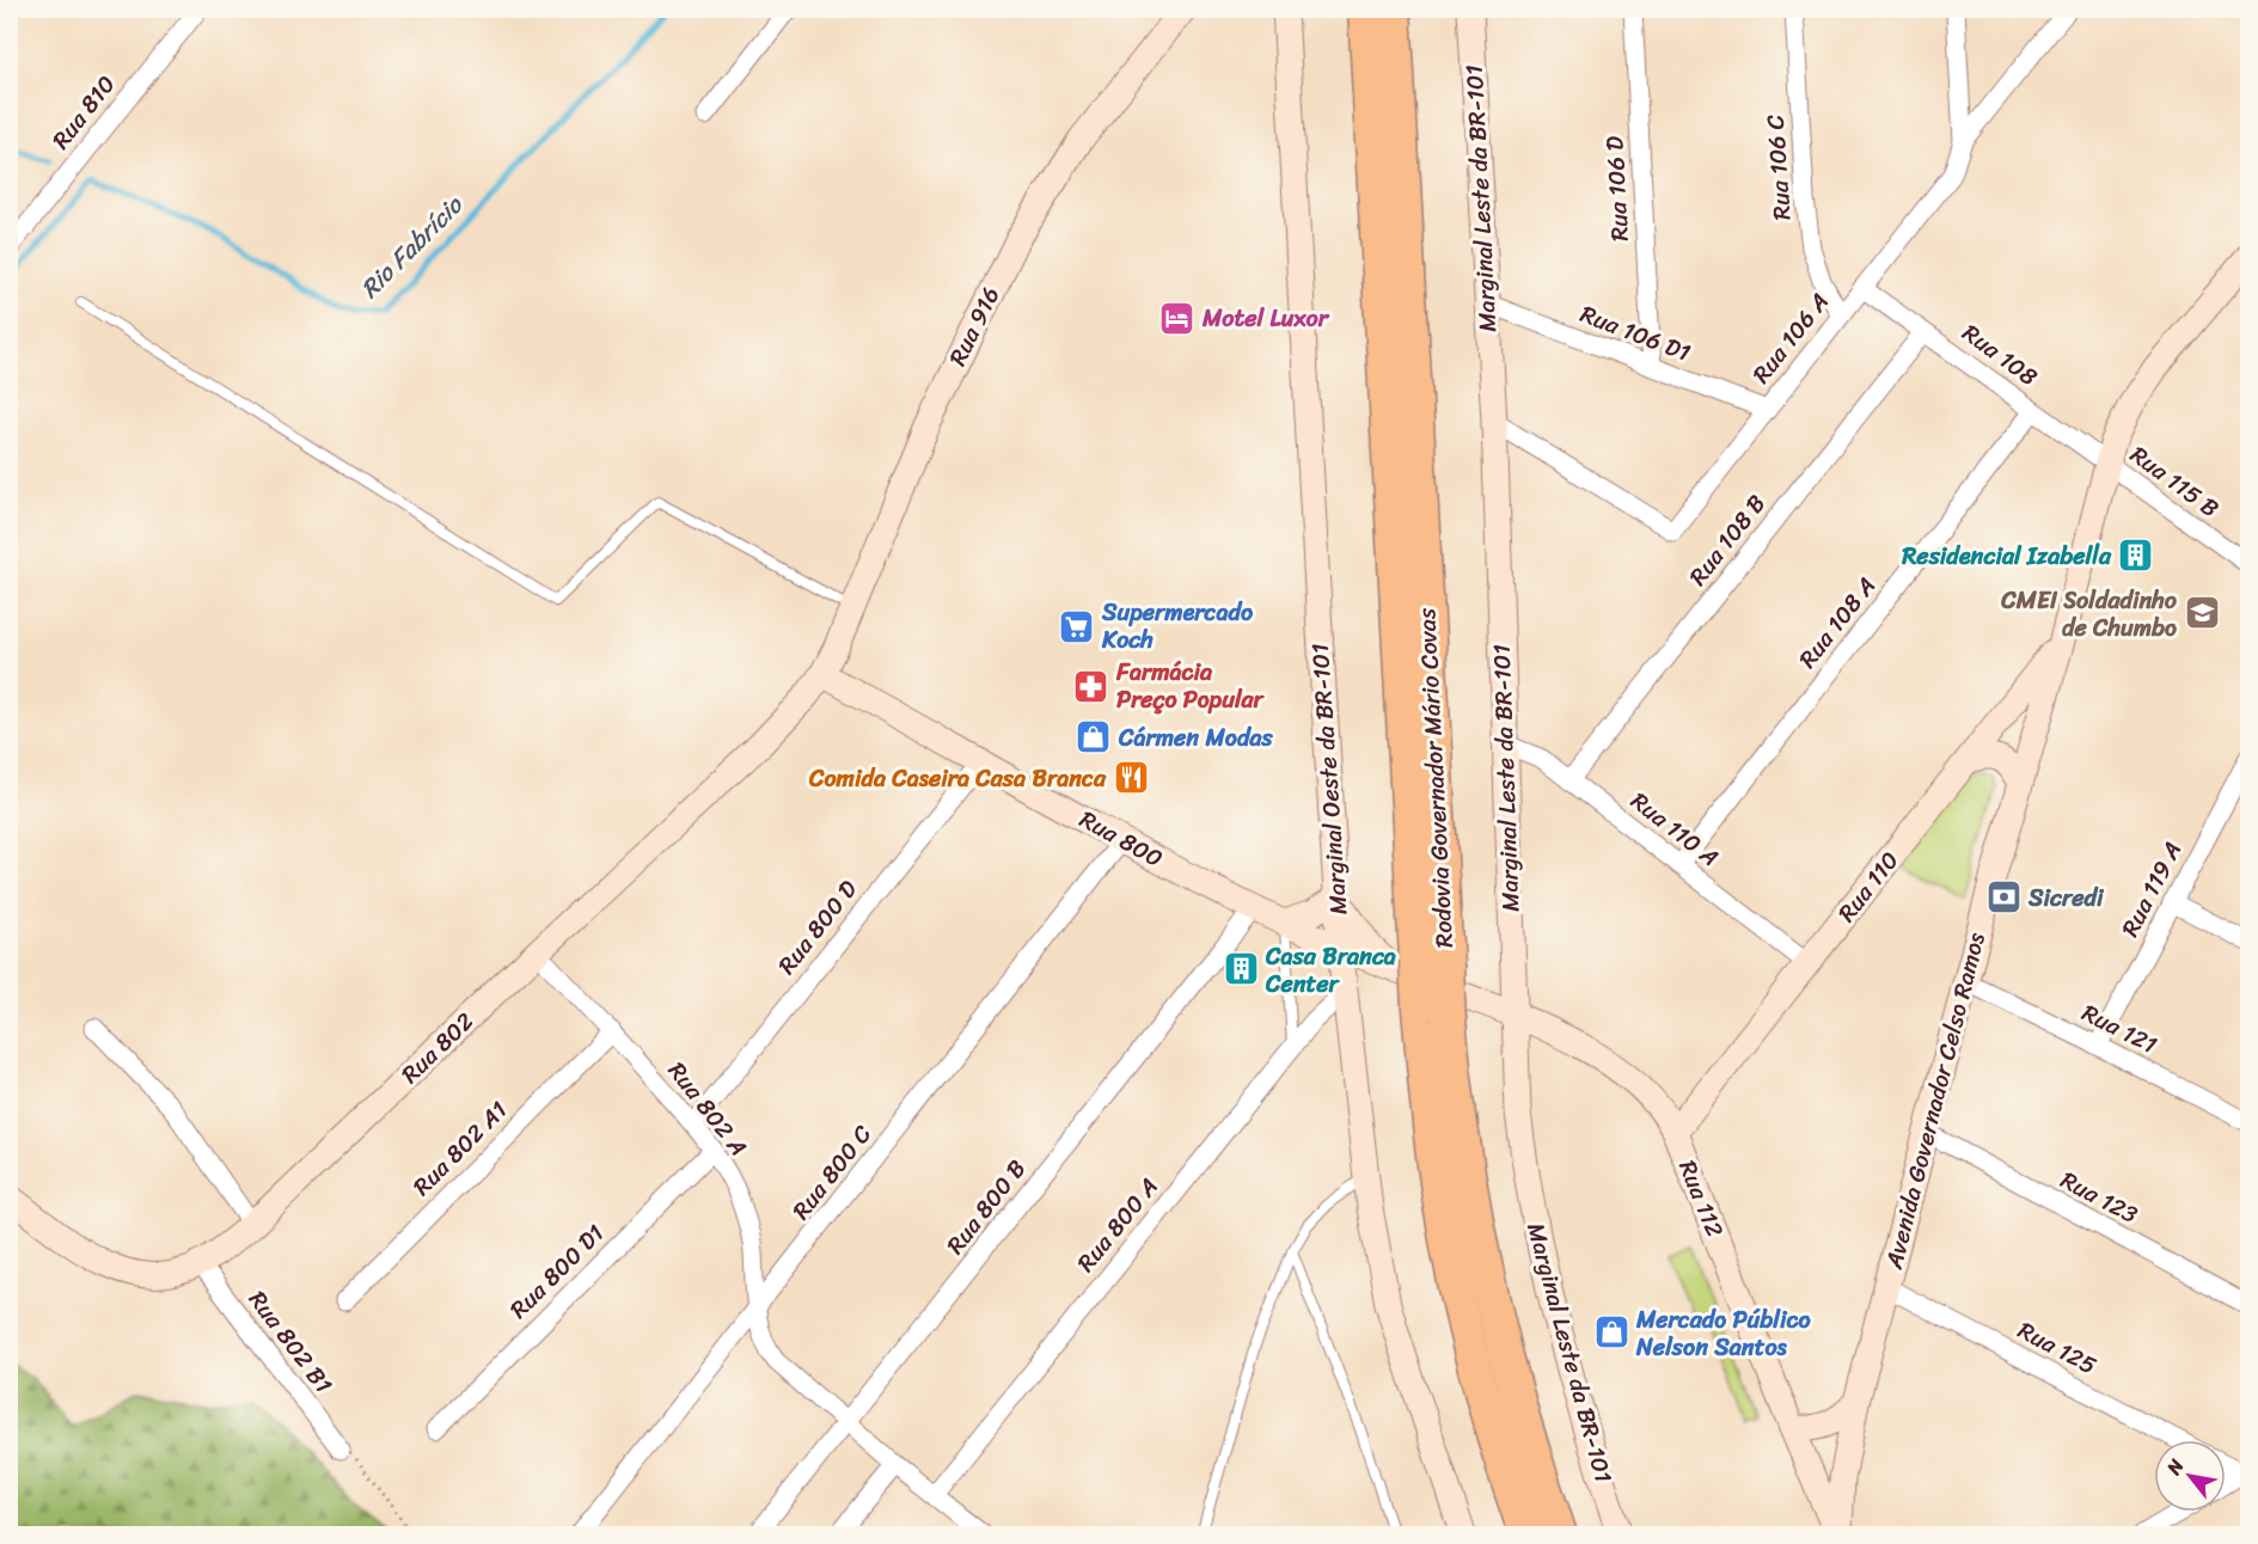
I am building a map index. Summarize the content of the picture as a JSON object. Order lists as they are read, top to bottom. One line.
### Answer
{"streets":{"highway":["Rodovia Governador Mário Covas"],"main road":["Marginal Leste da BR-101","Rua 916","Marginal Oeste da BR-101","Rua 800","Rua 110","Rua 802","Avenida Governador Celso Ramos","Rua 112"],"street":["Rua 810","Rua 106 C","Rua 106 D","Rua 106 D1","Rua 106 A","Rua 108","Rua 115 B","Rua 108 B","Rua 108 A","Rua 110 A","Rua 119 A","Rua 800 D","Rua 121","Rua 802 A","Rua 802 A1","Rua 800 C","Rua 123","Rua 800 B","Rua 800 A","Rua 800 D1","Rua 802 B1","Rua 125"]},"crossings":[["Rua 106 C","Rua 106 A"],["Rua 106 D","Rua 106 D1"],["Marginal Leste da BR-101","Rua 106 D1"],["Marginal Leste da BR-101","Rua 106 A"],["Marginal Leste da BR-101","Rua 110 A"],["Marginal Leste da BR-101","Rua 112"],["Rua 916","Rua 800"],["Rua 916","Rua 802"],["Rua 106 D1","Rua 106 A"],["Rua 106 A","Rua 108"],["Rua 108","Rua 115 B"],["Rua 108","Rua 108 B"],["Rua 108","Rua 108 A"],["Rua 108","Avenida Governador Celso Ramos"],["Rua 115 B","Avenida Governador Celso Ramos"],["Rua 108 B","Rua 110 A"],["Rua 108 A","Rua 110 A"],["Rodovia Governador Mário Covas","Rua 800"],["Rodovia Governador Mário Covas","Rua 112"],["Marginal Oeste da BR-101","Rua 800"],["Marginal Oeste da BR-101","Rua 800 A"],["Rua 110 A","Rua 110"],["Rua 800","Rua 800 D"],["Rua 800","Rua 802"],["Rua 800","Rua 800 C"],["Rua 800","Rua 112"],["Rua 800","Rua 800 B"],["Rua 110","Avenida Governador Celso Ramos"],["Rua 110","Rua 112"],["Rua 119 A","Rua 121"],["Rua 800 D","Rua 802 A"],["Rua 121","Avenida Governador Celso Ramos"],["Rua 802","Rua 802 A"],["Rua 802","Rua 802 B1"],["Avenida Governador Celso Ramos","Rua 123"],["Avenida Governador Celso Ramos","Rua 112"],["Avenida Governador Celso Ramos","Rua 125"],["Rua 802 A","Rua 802 A1"],["Rua 802 A","Rua 800 C"],["Rua 802 A","Rua 800 B"],["Rua 802 A","Rua 800 A"],["Rua 802 A","Rua 800 D1"]],"water":["Rio Fabrício"],"places":{"hotel":["Motel Luxor"],"building":["Residencial Izabella","Casa Branca Center"],"school or university":["CMEI Soldadinho de Chumbo"],"supermarket":["Supermercado Koch"],"pharmacy":["Farmácia Preço Popular"],"shop":["Cármen Modas","Mercado Público Nelson Santos"],"restaurant":["Comida Caseira Casa Branca"],"bank":["Sicredi"]},"north":"top left"}
